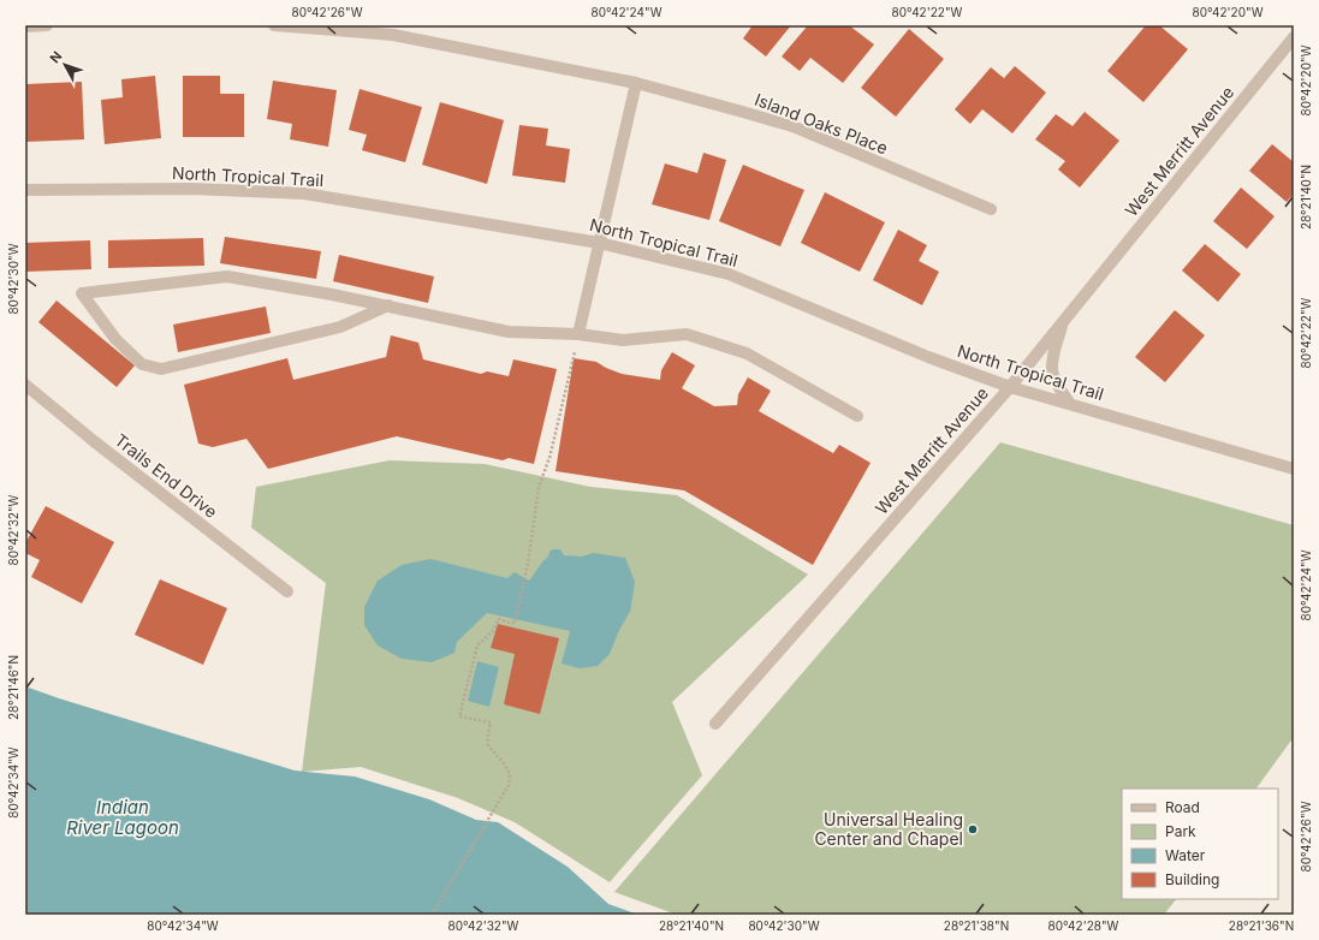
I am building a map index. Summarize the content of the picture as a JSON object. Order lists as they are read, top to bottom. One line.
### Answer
{"streets":{"street":["Island Oaks Place","West Merritt Avenue","North Tropical Trail","Trails End Drive"]},"crossings":[["West Merritt Avenue","North Tropical Trail"]],"water":["Indian River Lagoon"],"places":["Universal Healing Center and Chapel"],"legend":["Road","Park","Water","Building"],"north":"top left","coordinates":["80°42'26\"W","80°42'24\"W","80°42'22\"W","80°42'20\"W","28°21'40\"N","80°42'30\"W","80°42'32\"W","28°21'46\"N","80°42'34\"W","28°21'38\"N","80°42'28\"W","28°21'36\"N"]}
